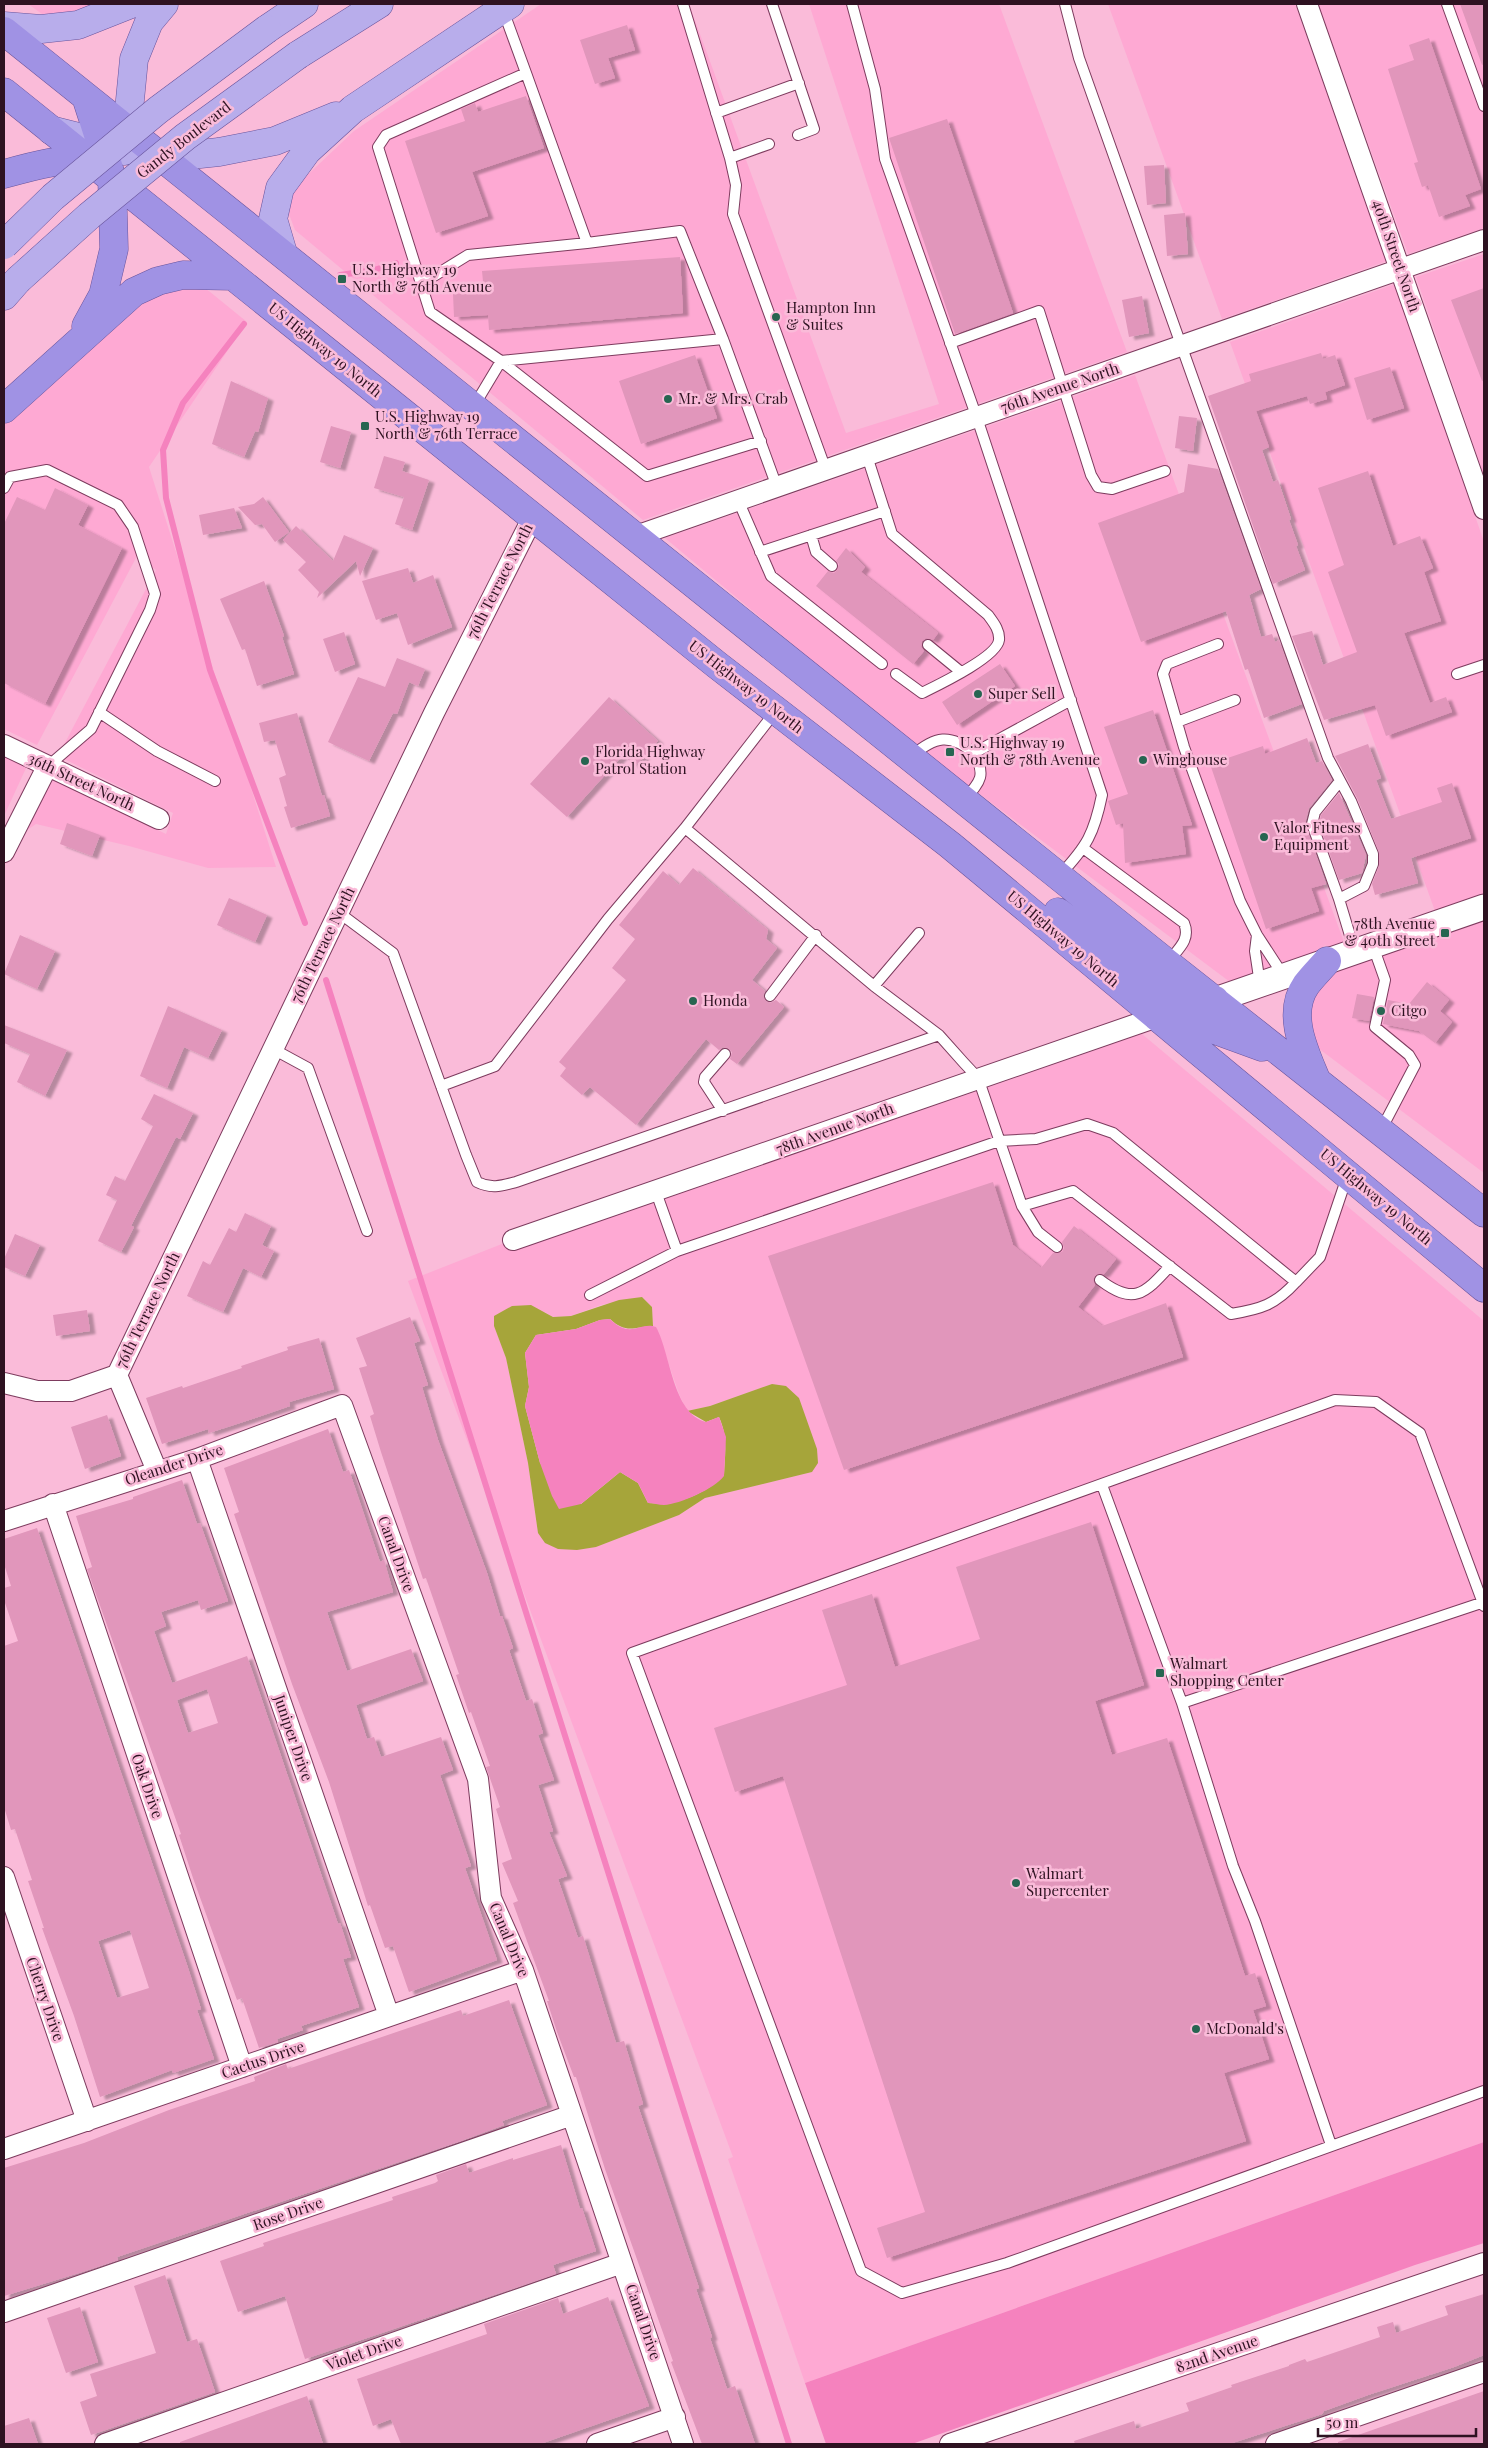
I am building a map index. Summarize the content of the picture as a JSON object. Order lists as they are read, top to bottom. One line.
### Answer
{"streets":{"highway":["US Highway 19 North"],"main road":["Gandy Boulevard"],"street":["40th Street North","76th Avenue North","76th Terrace North","36th Street North","78th Avenue North","Oleander Drive","Canal Drive","Juniper Drive","Oak Drive","Cherry Drive","Cactus Drive","Rose Drive","Violet Drive","82nd Avenue"]},"crossings":[["40th Street North","76th Avenue North"],["US Highway 19 North","76th Terrace North"],["US Highway 19 North","78th Avenue North"],["Oleander Drive","Canal Drive"],["Oleander Drive","Juniper Drive"],["Oleander Drive","Oak Drive"],["Canal Drive","Cactus Drive"],["Canal Drive","Rose Drive"],["Canal Drive","Violet Drive"],["Juniper Drive","Cactus Drive"],["Oak Drive","Cactus Drive"],["Cherry Drive","Cactus Drive"]],"places":{"transit":["U.S. Highway 19 North & 76th Avenue","U.S. Highway 19 North & 76th Terrace","U.S. Highway 19 North & 78th Avenue","78th Avenue & 40th Street","Walmart Shopping Center"],"other":["Hampton Inn & Suites","Mr. & Mrs. Crab","Super Sell","Winghouse","Florida Highway Patrol Station","Valor Fitness Equipment","Honda","Citgo","Walmart Supercenter","McDonald's"]},"scale_bar":"50 m"}
